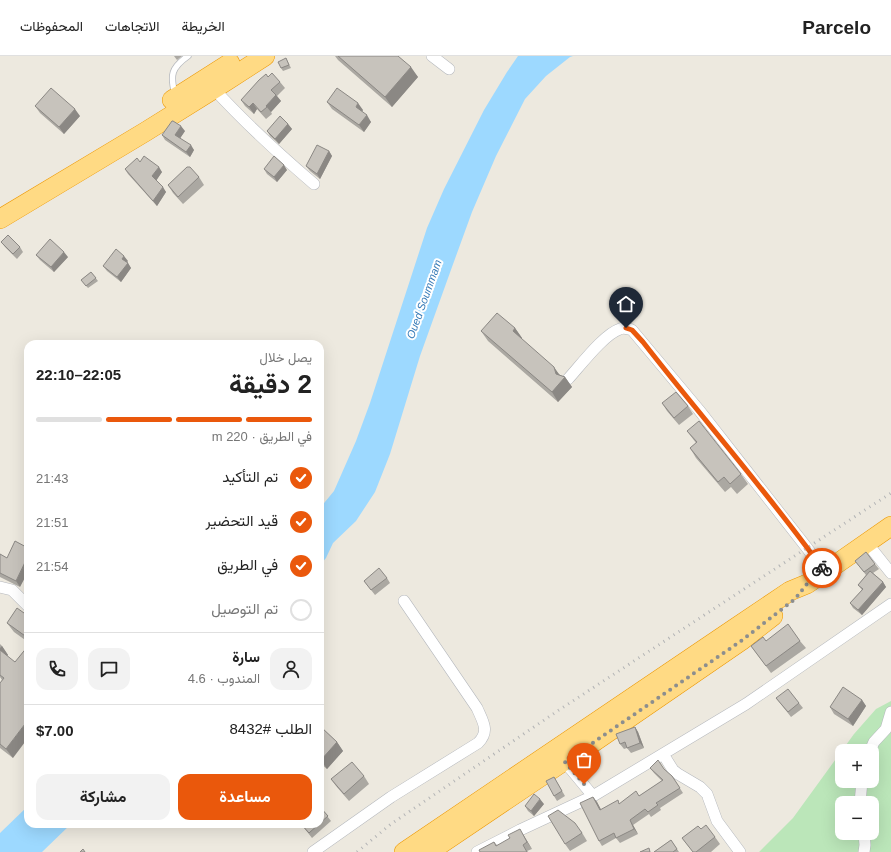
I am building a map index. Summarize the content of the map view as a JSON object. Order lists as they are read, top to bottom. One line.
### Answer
{"water":["Oued Soummam"],"page":{"header":"Parcelo","nav":["الخريطة","الاتجاهات","المحفوظات"],"heading":["2 دقيقة","يصل خلال","22:05–22:10"],"panel":["سارة","المندوب · 4.6","الطلب #8432","$7.00"],"bar":"في الطريق · 220 m","list":[["تم التأكيد","21:43"],["قيد التحضير","21:51"],["في الطريق","21:54"],"تم التوصيل"],"map_buttons":["+","−"],"buttons":["مساعدة","مشاركة"]}}
